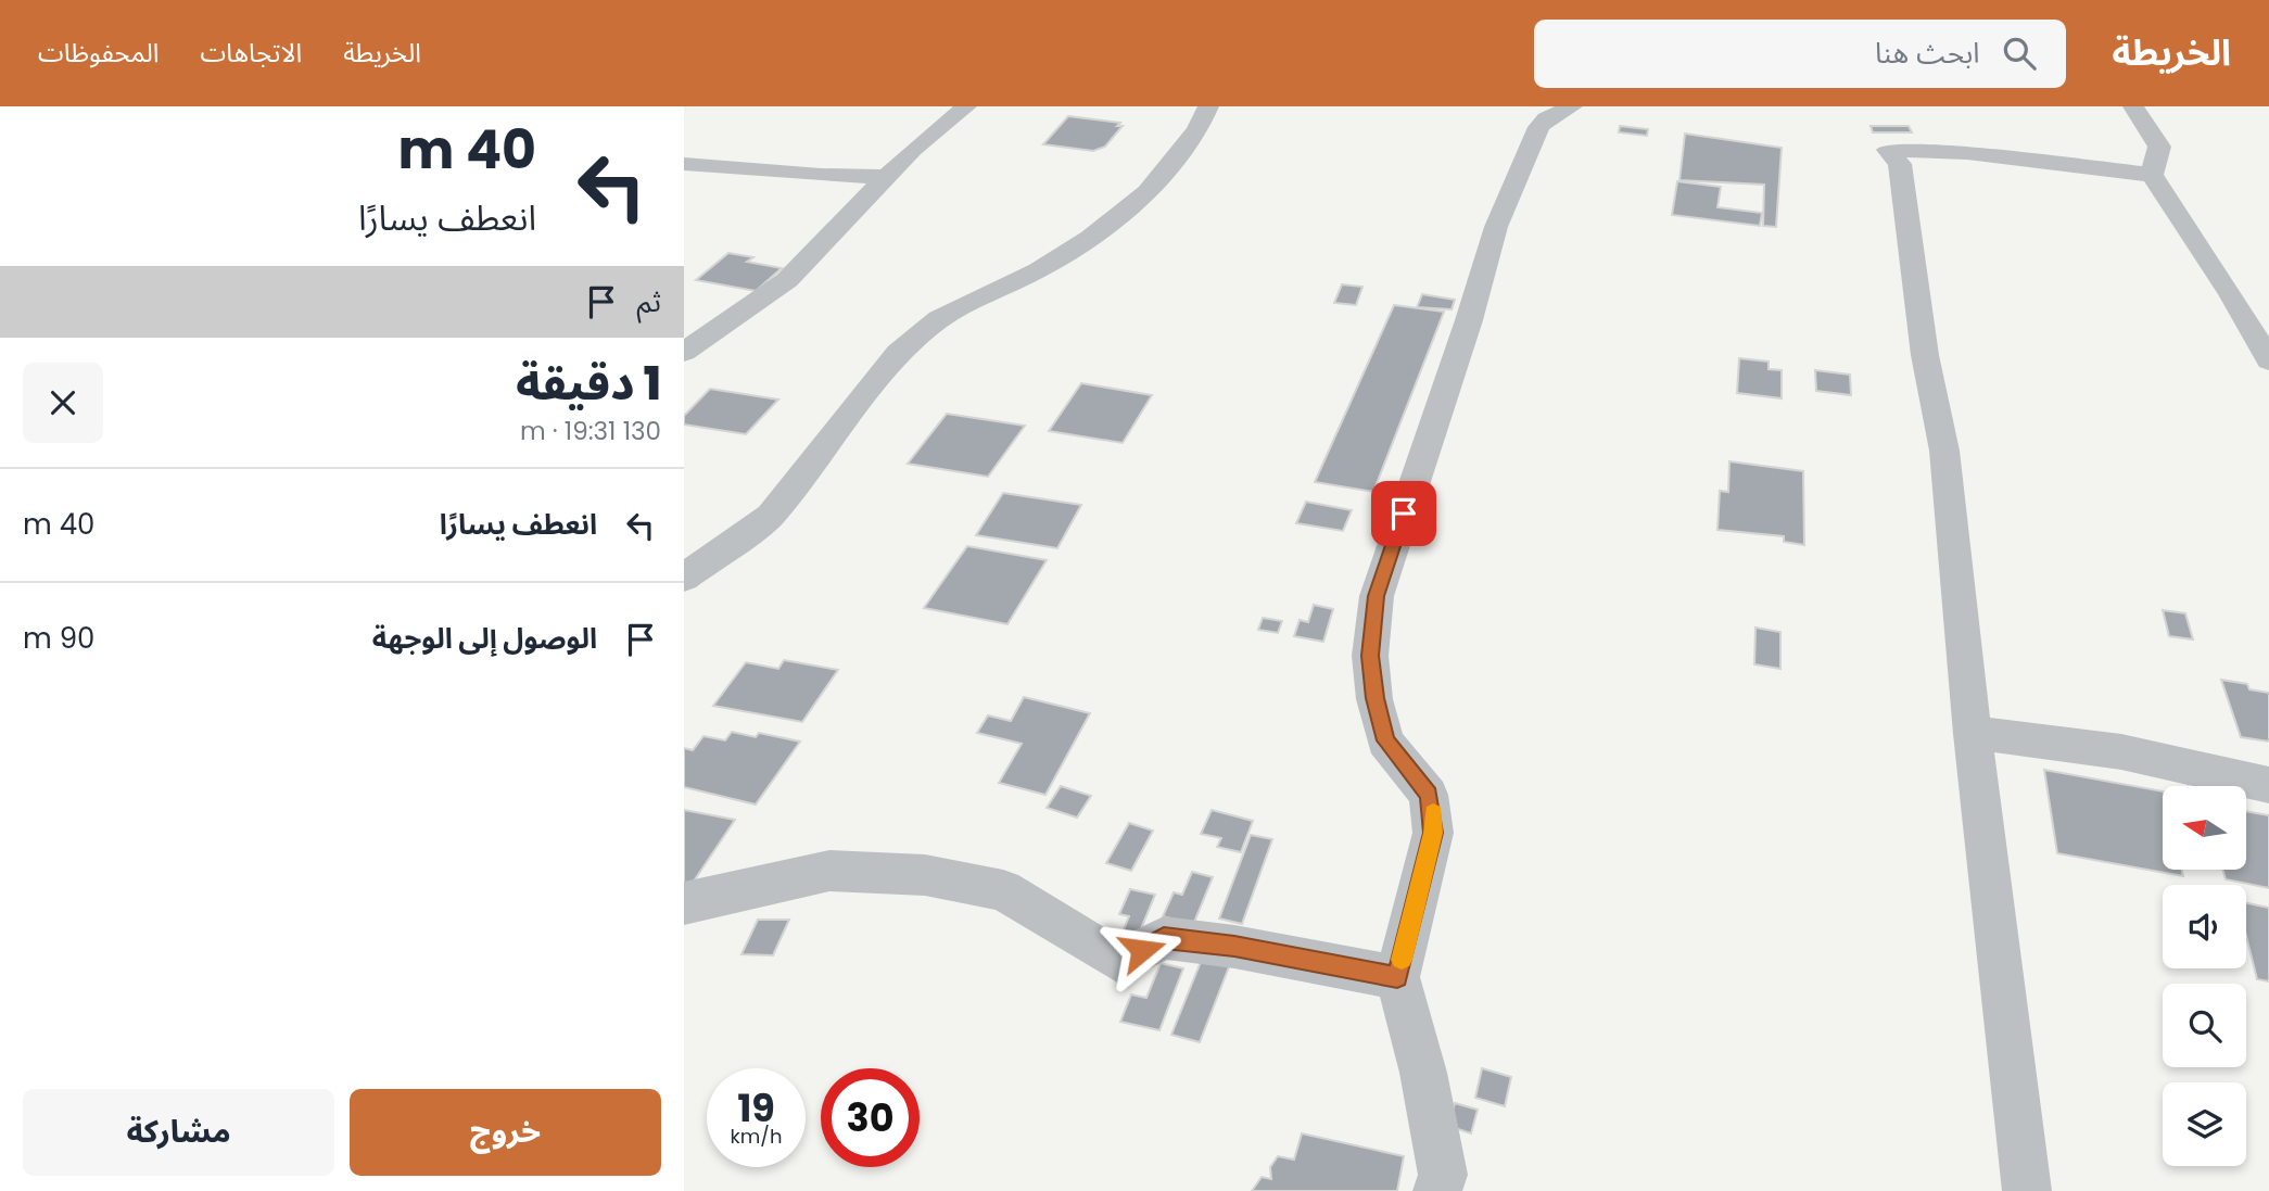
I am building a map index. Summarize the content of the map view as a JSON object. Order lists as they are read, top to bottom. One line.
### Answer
{"north":"left","page":{"header":"الخريطة","search":"ابحث هنا","nav":["الخريطة","الاتجاهات","المحفوظات"],"turn":["40 m","انعطف يسارًا"],"then":"ثم","heading":["1 دقيقة","130 m · 19:31"],"list":[{"name":"انعطف يسارًا","value":"40 m"},{"name":"الوصول إلى الوجهة","value":"90 m"}],"speed":"19 km/h","limit":"30","buttons":["خروج","مشاركة"]}}
